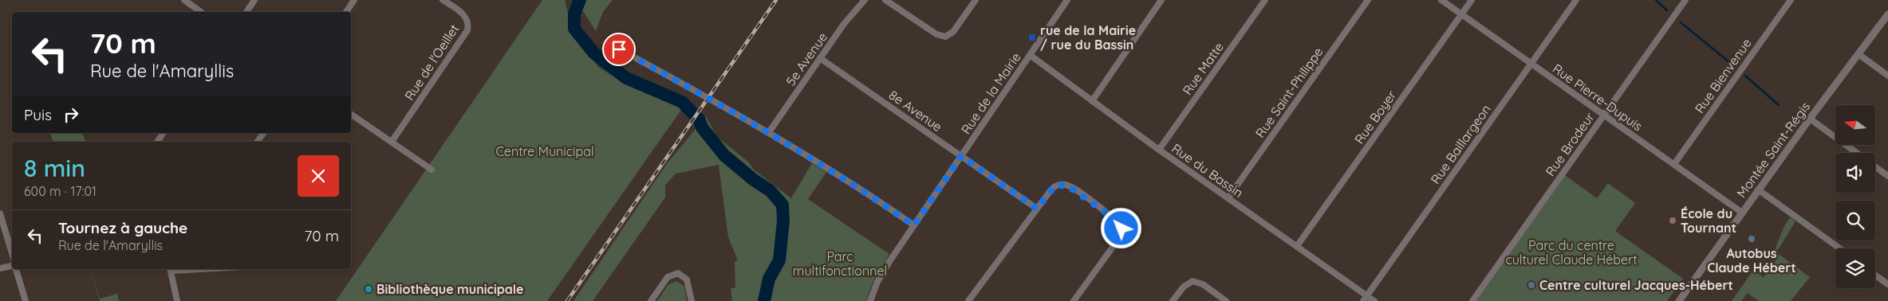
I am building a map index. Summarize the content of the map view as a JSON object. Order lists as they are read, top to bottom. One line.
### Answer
{"streets":{"street":["5e Avenue","Rue de l'Oeillet","Rue Matte","Rue Bienvenue","Rue Saint-Philippe","Rue de la Mairie","Rue Pierre-Dupuis","8e Avenue","Rue Boyer","Rue Baillargeon","Rue Brodeur","Montée Saint-Régis","Rue du Bassin"]},"crossings":[["5e Avenue","8e Avenue"],["Rue Matte","Rue du Bassin"],["Rue Bienvenue","Rue Pierre-Dupuis"],["Rue Saint-Philippe","Rue du Bassin"],["Rue de la Mairie","8e Avenue"],["Rue de la Mairie","Rue du Bassin"],["Rue Pierre-Dupuis","Rue Boyer"],["Rue Pierre-Dupuis","Rue Baillargeon"],["Rue Pierre-Dupuis","Rue Brodeur"],["Rue Pierre-Dupuis","Montée Saint-Régis"],["Rue Boyer","Rue du Bassin"],["Rue Baillargeon","Rue du Bassin"]],"parks":["Centre Municipal","Parc du centre culturel Claude Hébert","Parc multifonctionnel"],"places":{"transit":["rue de la Mairie / rue du Bassin"],"other":["École du Tournant","Autobus Claude Hébert","Centre culturel Jacques-Hébert","Bibliothèque municipale"]},"north":"left","page":{"turn":["70 m","Rue de l'Amaryllis"],"then":"Puis","heading":["8 min","600 m · 17:01"],"list":[{"name":"Tournez à gauche","note":"Rue de l'Amaryllis","value":"70 m"}]}}
